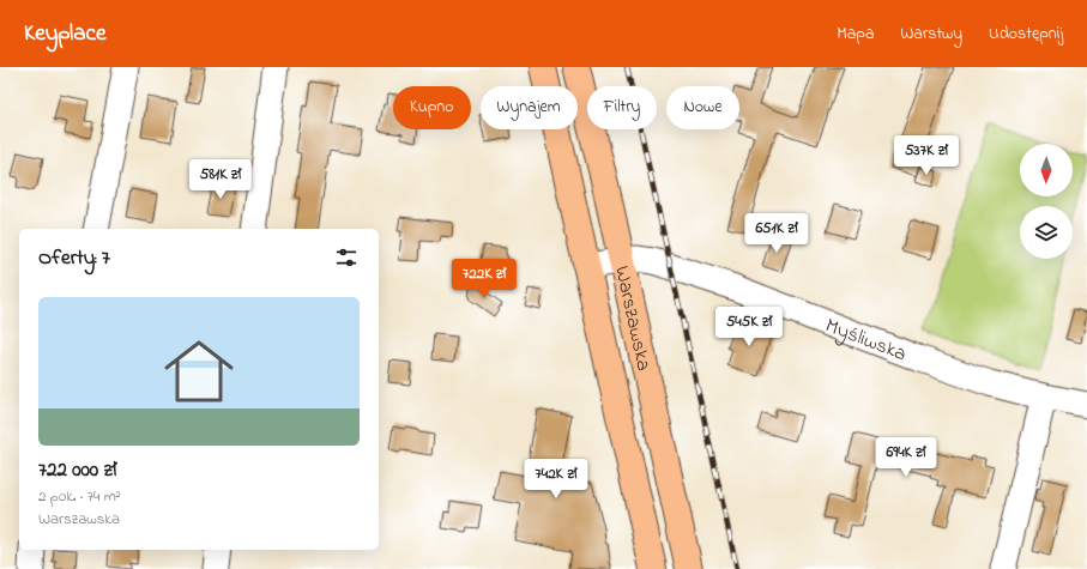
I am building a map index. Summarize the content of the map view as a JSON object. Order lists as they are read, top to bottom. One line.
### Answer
{"streets":{"main road":["Warszawska"],"street":["Myśliwska"]},"crossings":[["Warszawska","Myśliwska"]],"north":"bottom","page":{"header":"Keyplace","nav":["Mapa","Warstwy","Udostępnij"],"chip":["Kupno","Wynajem","Filtry","Nowe"],"price":["537K zł","581K zł","651K zł","722K zł","545K zł","694K zł","742K zł"],"heading":"Oferty: 7","list":[{"name":"722 000 zł","note":"2 pok. · 74 m² · Warszawska"}]}}
